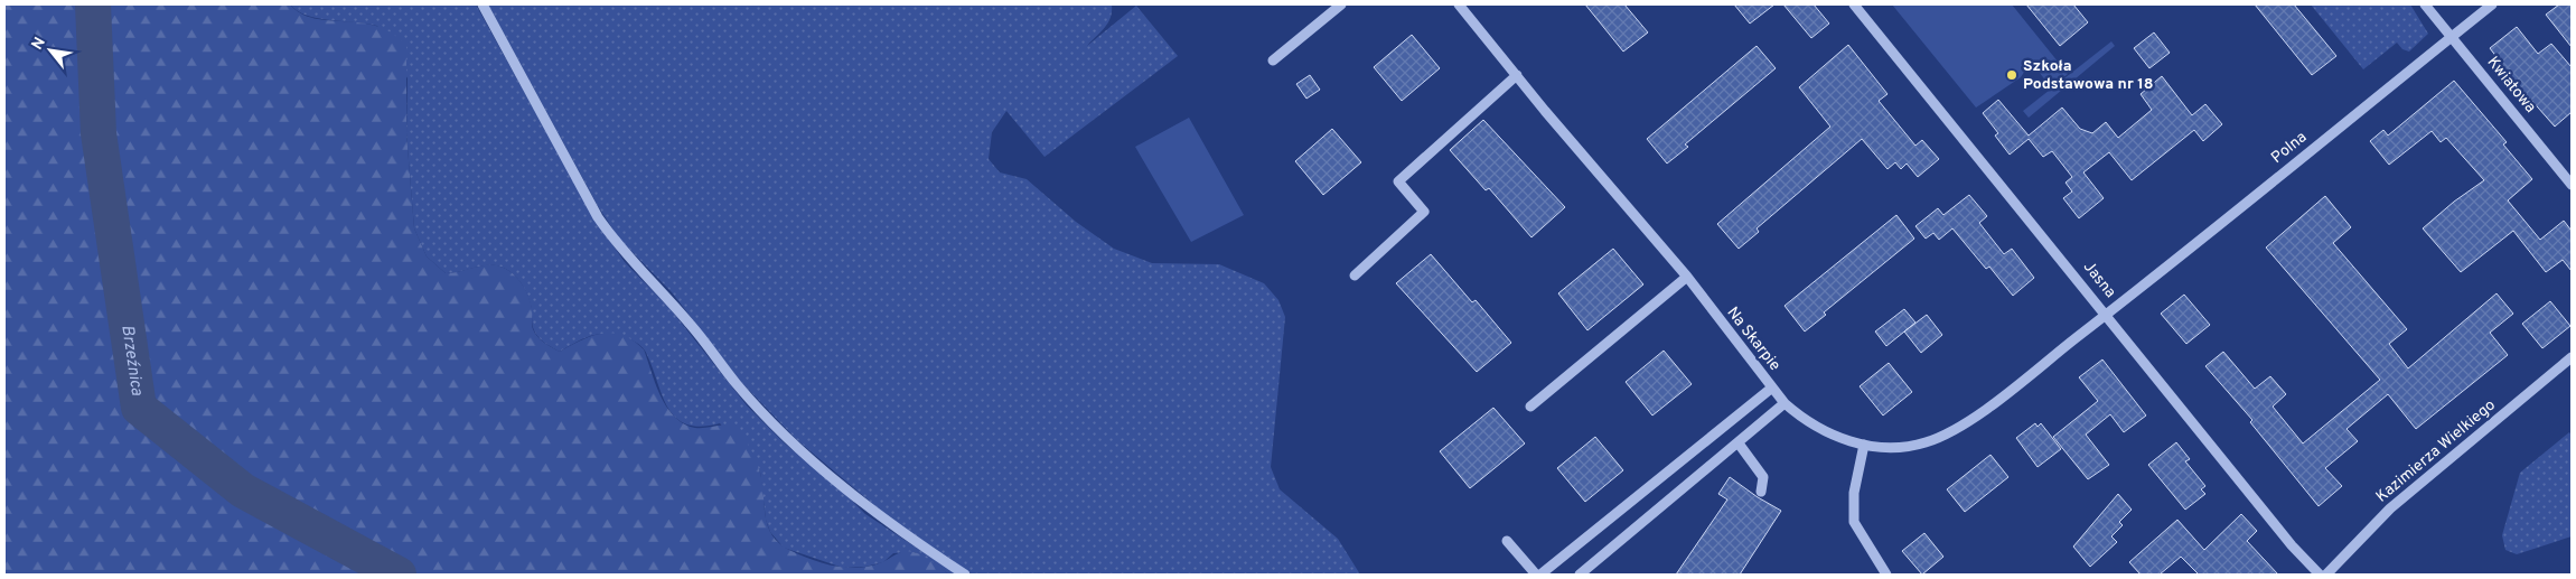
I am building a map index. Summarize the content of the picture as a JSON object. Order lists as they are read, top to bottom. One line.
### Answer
{"streets":{"street":["Kwiatowa","Polna","Jasna","Na Skarpie","Kazimierza Wielkiego"]},"crossings":[["Kwiatowa","Polna"],["Polna","Jasna"],["Polna","Na Skarpie"],["Jasna","Na Skarpie"]],"water":["Brzeźnica"],"places":["Szkoła Podstawowa nr 18"],"north":"top left"}
